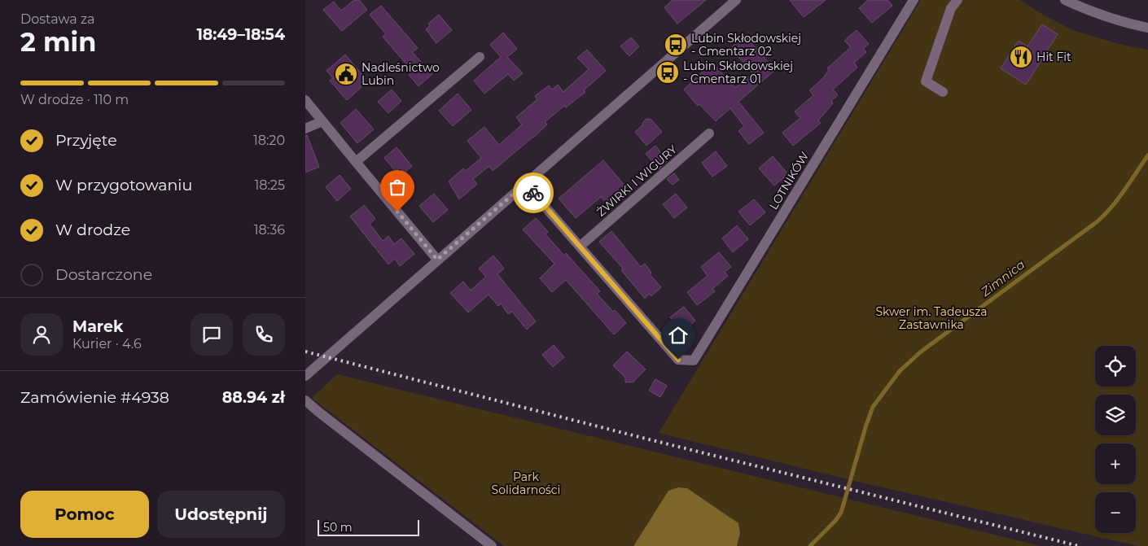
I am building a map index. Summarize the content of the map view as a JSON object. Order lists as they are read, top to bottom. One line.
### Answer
{"streets":{"street":["ŻWIRKI I WIGURY","LOTNIKÓW"]},"crossings":[["ŻWIRKI I WIGURY","LOTNIKÓW"]],"water":["Zimnica"],"parks":["Skwer im. Tadeusza Zastawnika","Park Solidarności"],"places":{"bus stop":["Lubin Skłodowskiej - Cmentarz 02","Lubin Skłodowskiej - Cmentarz 01"],"restaurant":["Hit Fit"],"public building":["Nadleśnictwo Lubin"]},"scale_bar":"50 m","page":{"heading":["2 min","Dostawa za","18:49–18:54"],"panel":["Marek","Kurier · 4.6","Zamówienie #4938","88.94 zł"],"bar":"W drodze · 110 m","list":[["Przyjęte","18:20"],["W przygotowaniu","18:25"],["W drodze","18:36"],"Dostarczone"],"map_buttons":["+","−"],"buttons":["Pomoc","Udostępnij"],"scale":"50 m"}}
